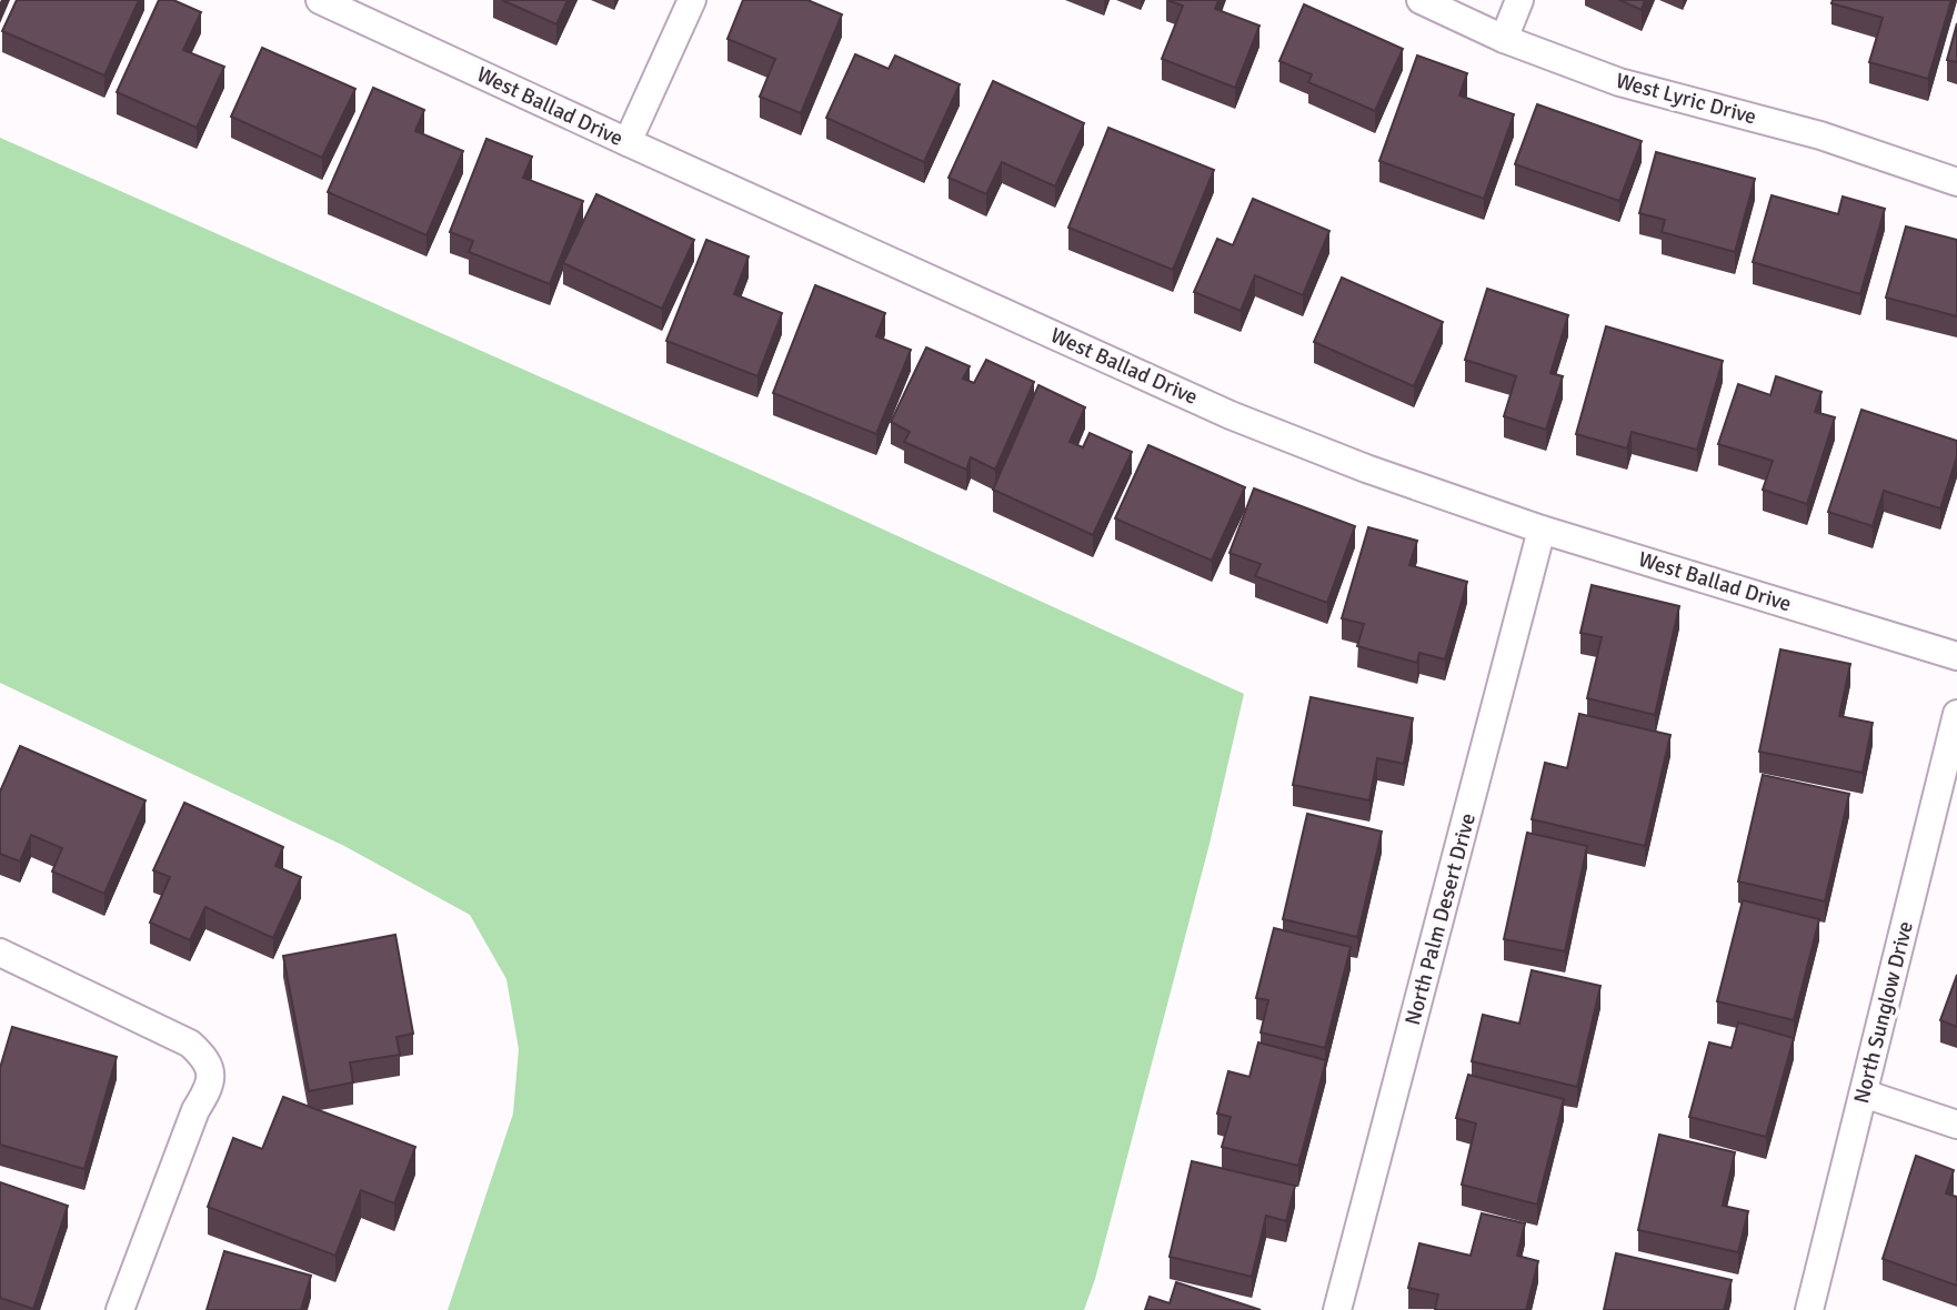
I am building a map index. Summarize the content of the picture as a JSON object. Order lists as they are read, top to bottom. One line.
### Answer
{"streets":{"street":["West Lyric Drive","West Ballad Drive","North Palm Desert Drive","North Sunglow Drive"]},"crossings":[["West Ballad Drive","North Palm Desert Drive"]]}
